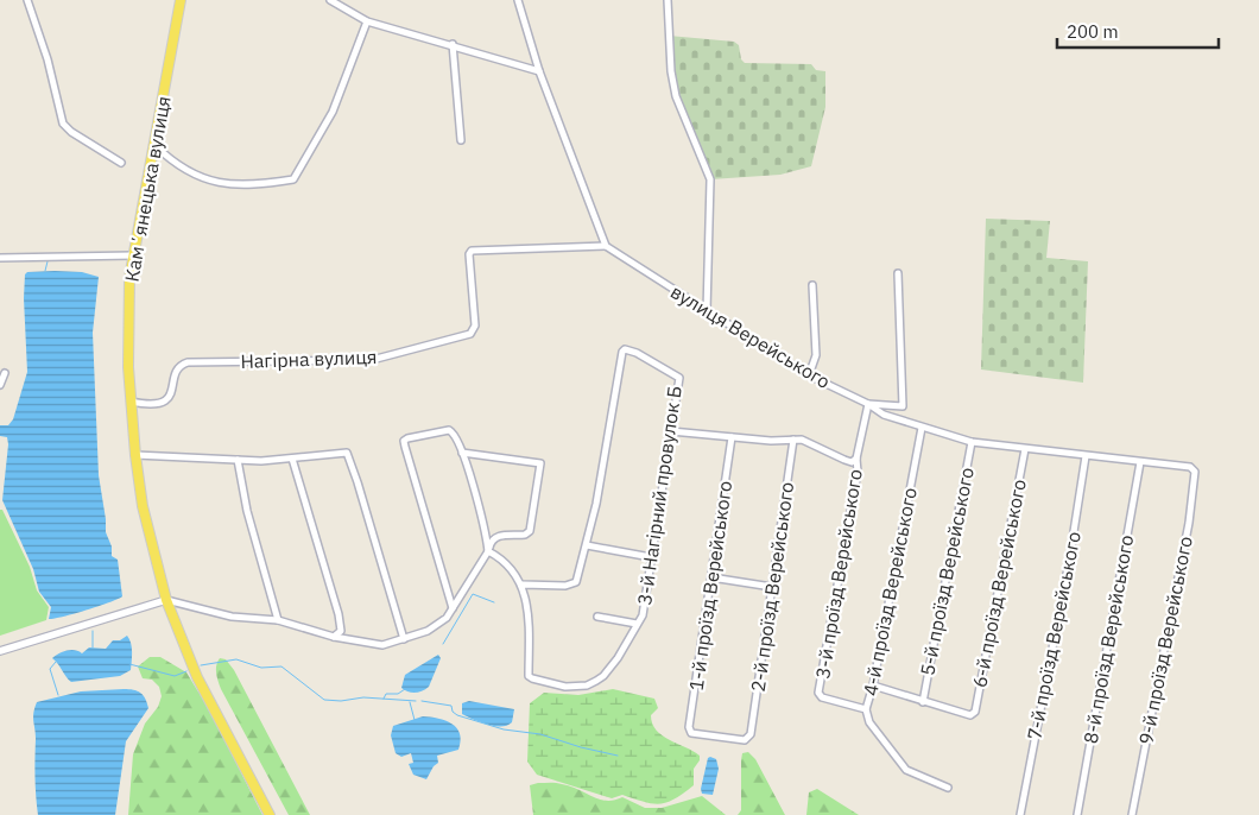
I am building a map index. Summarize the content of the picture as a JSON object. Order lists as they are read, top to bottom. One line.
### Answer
{"streets":{"main road":["Камʼянецька вулиця"],"street":["вулиця Верейського","Нагірна вулиця","3-й Нагірний провулок Б","5-й проїзд Верейського","3-й проїзд Верейського","6-й проїзд Верейського","1-й проїзд Верейського","2-й проїзд Верейського","4-й проїзд Верейського","7-й проїзд Верейського","8-й проїзд Верейського","9-й проїзд Верейського"]},"crossings":[["Камʼянецька вулиця","Нагірна вулиця"],["вулиця Верейського","Нагірна вулиця"],["вулиця Верейського","5-й проїзд Верейського"],["вулиця Верейського","3-й проїзд Верейського"],["вулиця Верейського","6-й проїзд Верейського"],["вулиця Верейського","4-й проїзд Верейського"],["вулиця Верейського","7-й проїзд Верейського"],["вулиця Верейського","8-й проїзд Верейського"],["вулиця Верейського","9-й проїзд Верейського"],["5-й проїзд Верейського","6-й проїзд Верейського"],["3-й проїзд Верейського","4-й проїзд Верейського"],["1-й проїзд Верейського","2-й проїзд Верейського"]],"scale_bar":"200 m"}
